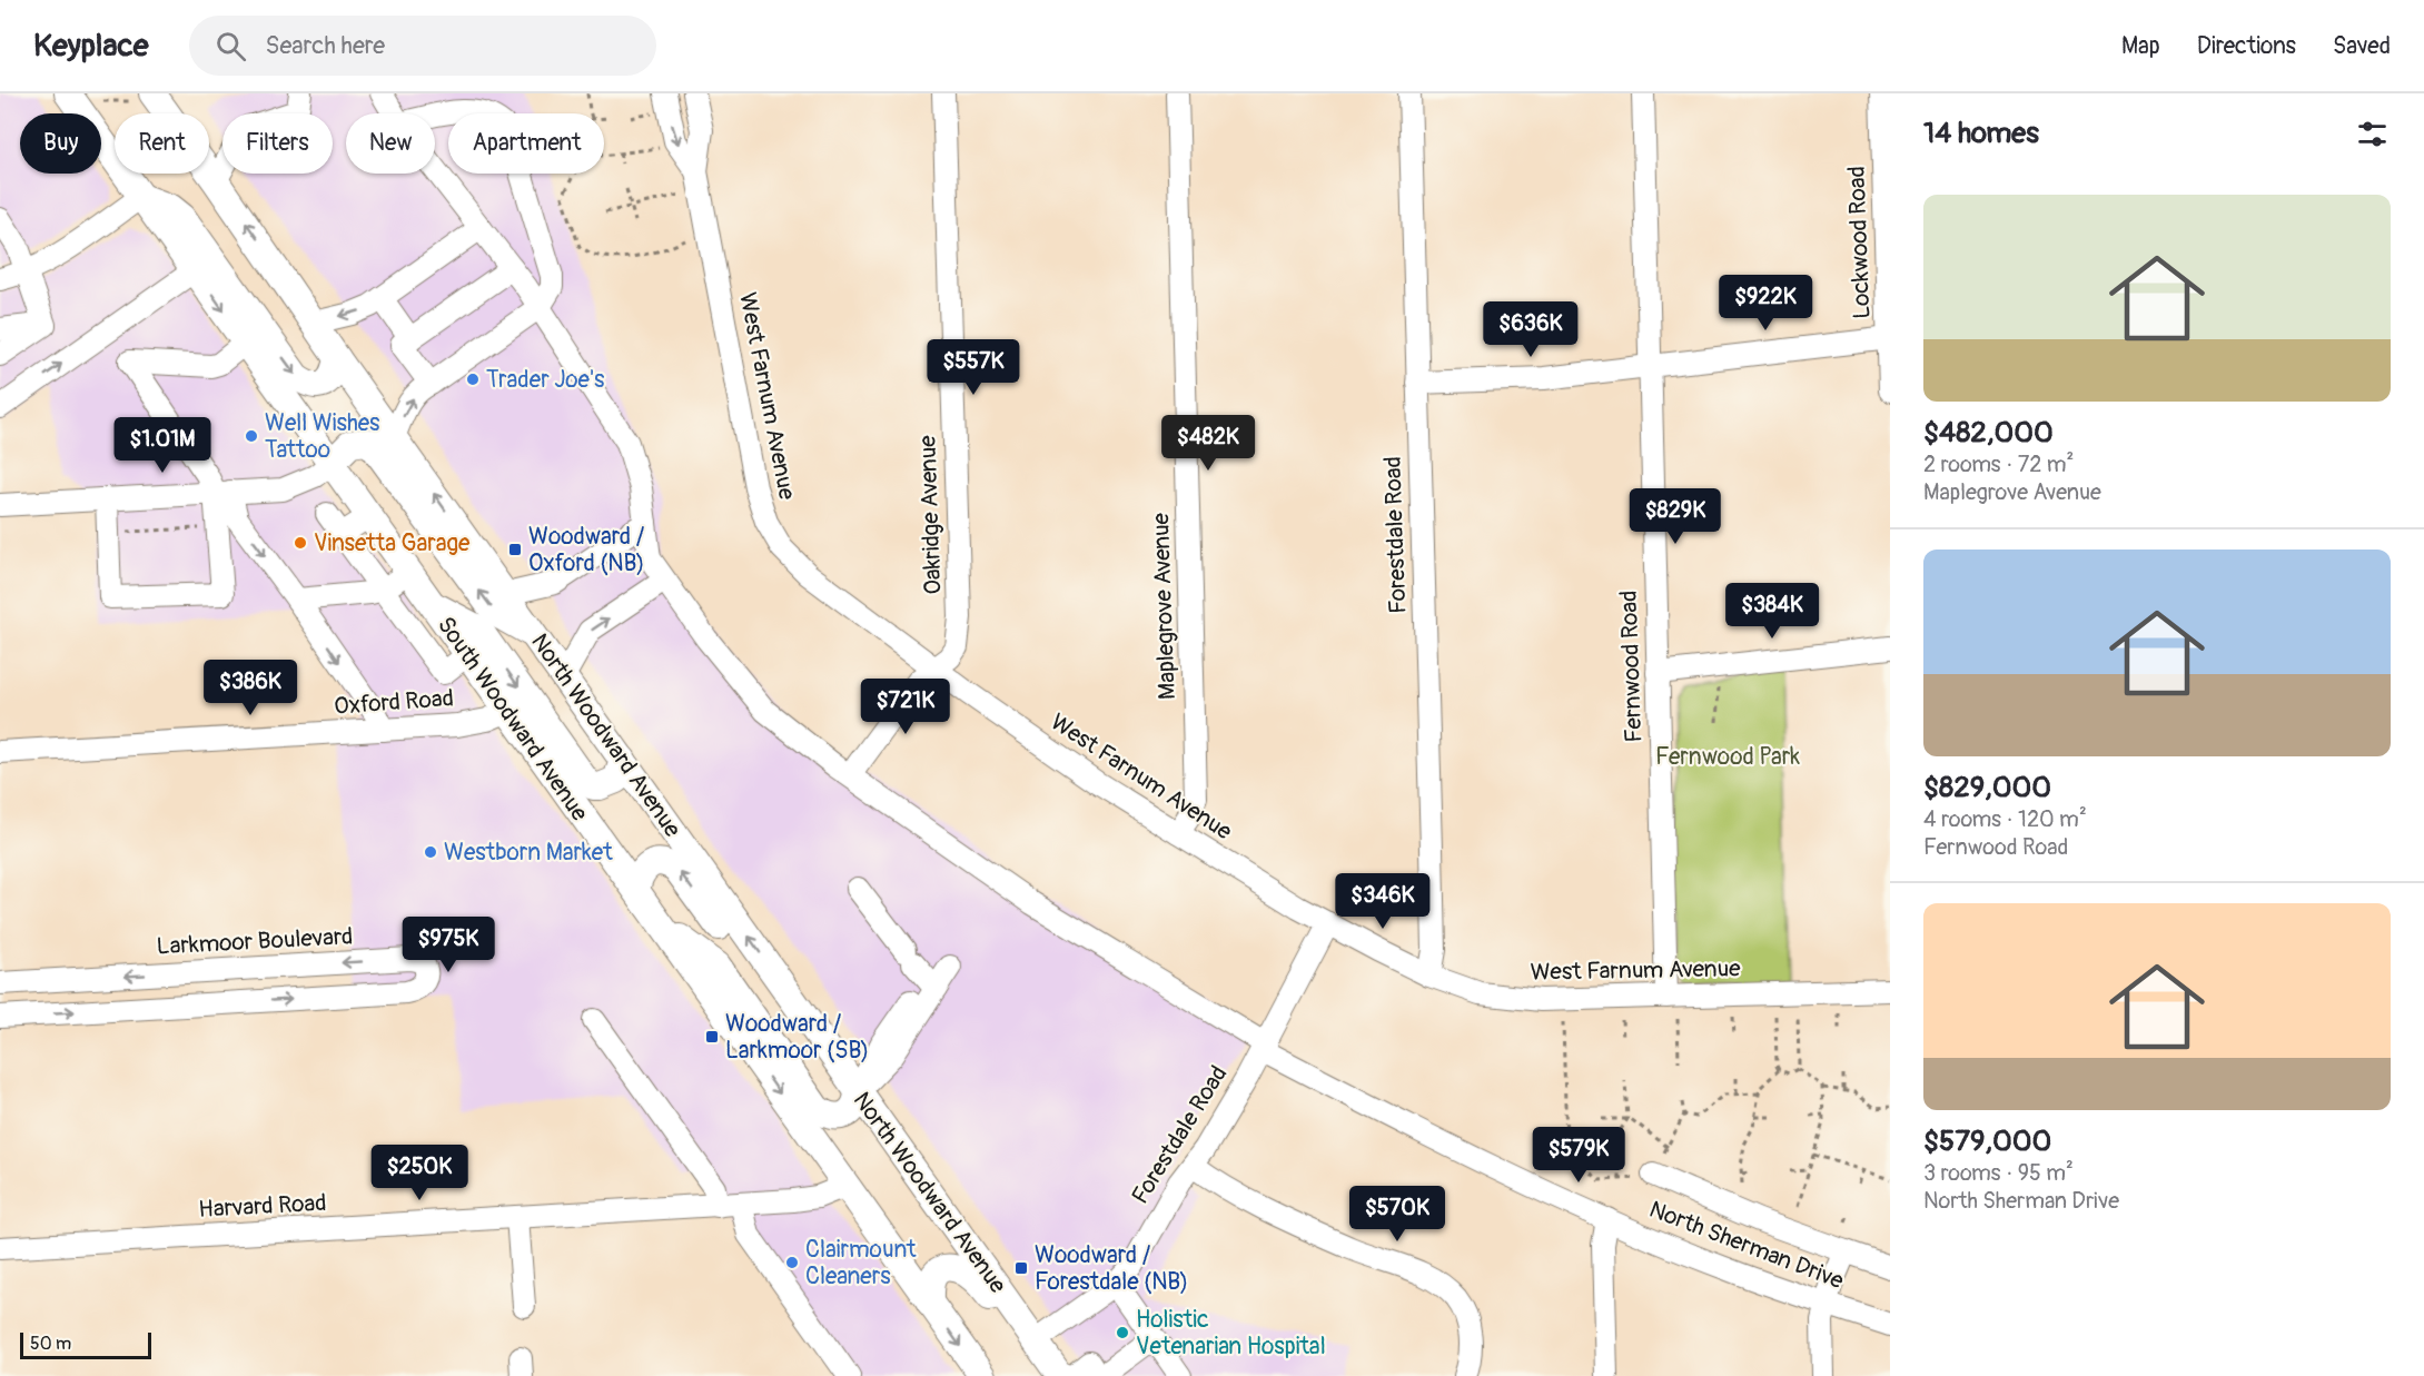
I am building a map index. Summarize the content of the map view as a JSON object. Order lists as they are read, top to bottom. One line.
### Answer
{"streets":{"main road":["South Woodward Avenue","North Woodward Avenue"],"street":["Lockwood Road","West Farnum Avenue","Oakridge Avenue","Forestdale Road","Maplegrove Avenue","Fernwood Road","Oxford Road","Larkmoor Boulevard","Harvard Road","North Sherman Drive"]},"crossings":[["West Farnum Avenue","Oakridge Avenue"],["West Farnum Avenue","Forestdale Road"],["West Farnum Avenue","Maplegrove Avenue"],["West Farnum Avenue","Fernwood Road"],["Oakridge Avenue","North Sherman Drive"],["Forestdale Road","North Woodward Avenue"],["Forestdale Road","North Sherman Drive"],["Oxford Road","South Woodward Avenue"],["South Woodward Avenue","Harvard Road"]],"one_way":["North Woodward Avenue"],"parks":["Fernwood Park"],"places":{"other":["Trader Joe's","Well Wishes Tattoo","Vinsetta Garage","Westborn Market","Clairmount Cleaners","Holistic Vetenarian Hospital"],"transit":["Woodward / Oxford (NB)","Woodward / Larkmoor (SB)","Woodward / Forestdale (NB)"]},"scale_bar":"50 m","page":{"header":"Keyplace","search":"Search here","nav":["Map","Directions","Saved"],"heading":"14 homes","chip":["Buy","Rent","Filters","New","Apartment"],"list":[{"name":"$482,000","note":"2 rooms · 72 m² · Maplegrove Avenue"},{"name":"$829,000","note":"4 rooms · 120 m² · Fernwood Road"},{"name":"$579,000","note":"3 rooms · 95 m² · North Sherman Drive"}],"price":["$922K","$636K","$557K","$482K","$1.01M","$829K","$384K","$386K","$721K","$346K","$975K","$579K","$250K","$570K"],"scale":"50 m"}}
